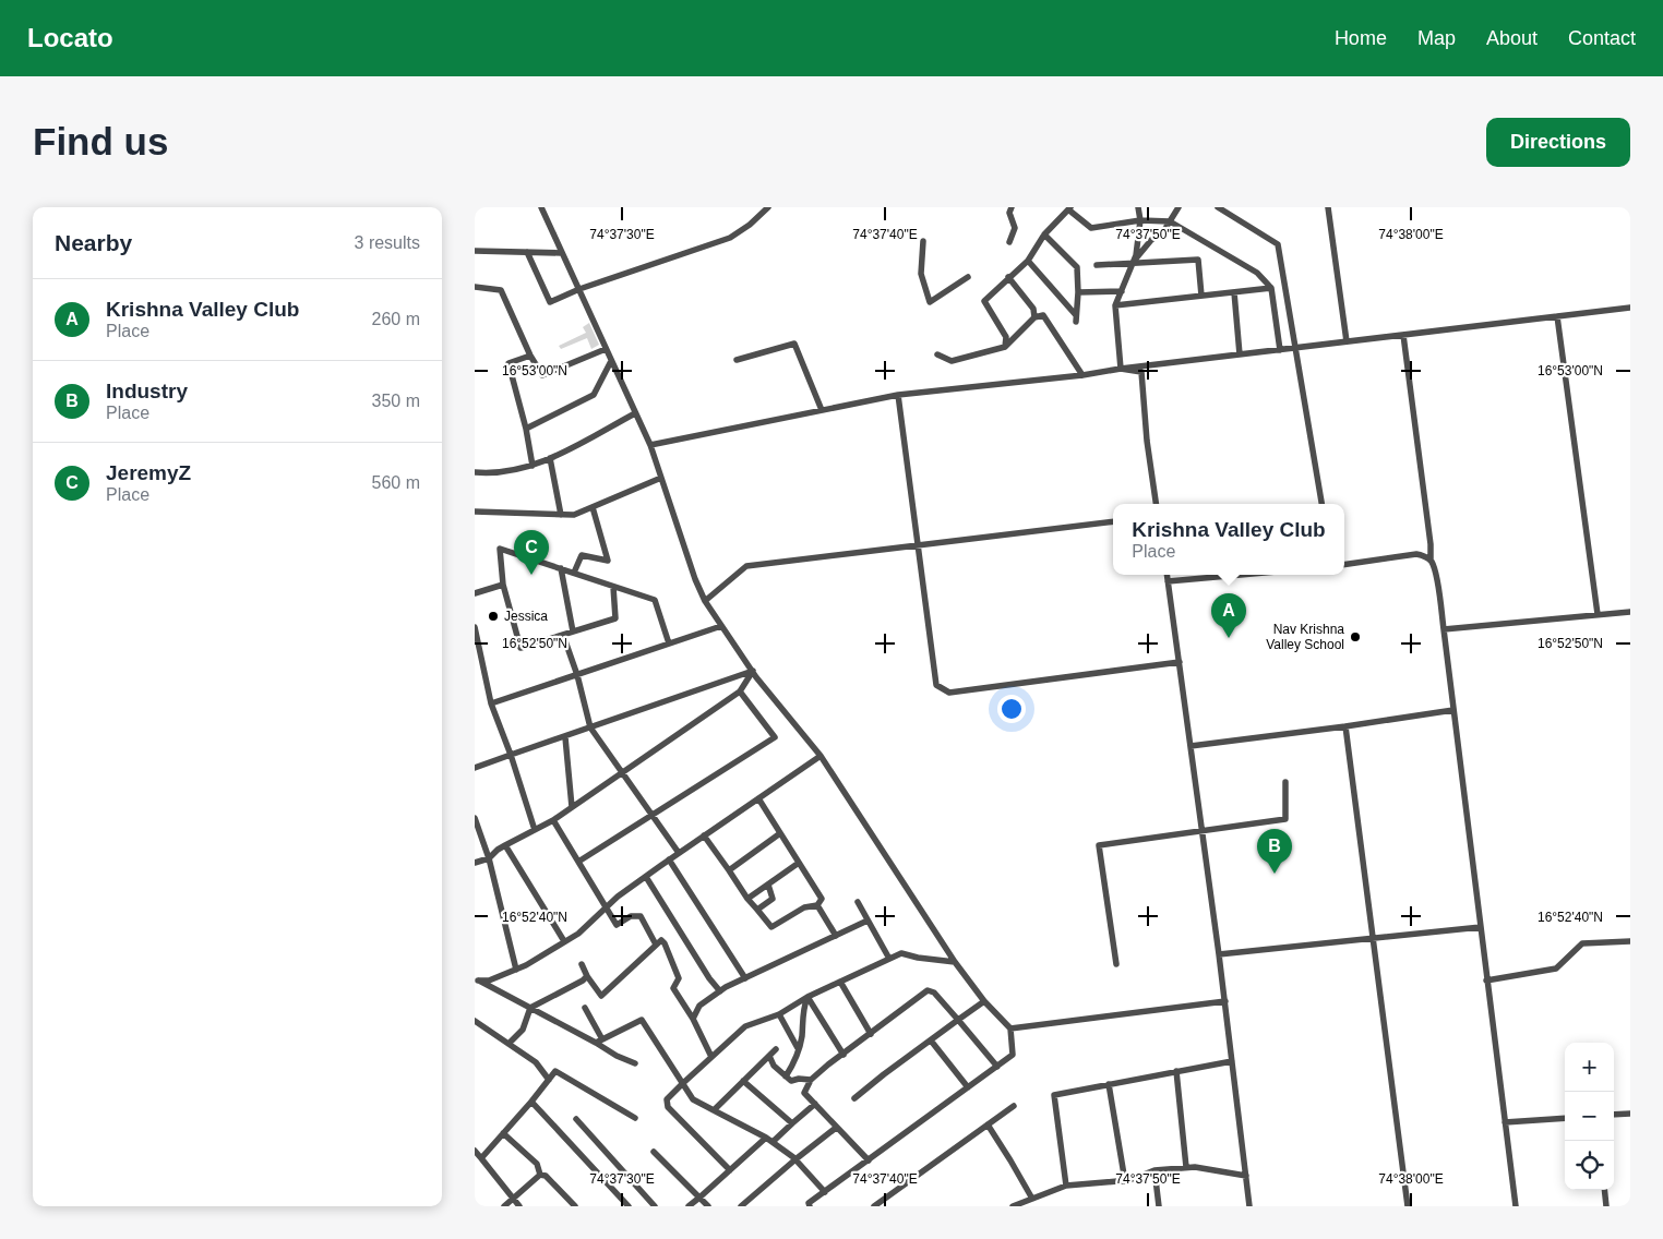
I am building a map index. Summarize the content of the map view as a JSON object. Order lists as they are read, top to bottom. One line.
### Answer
{"places":["Jessica","Nav Krishna Valley School"],"page":{"header":"Locato","nav":["Home","Map","About","Contact"],"buttons":"Directions","title":"Find us","heading":["Nearby","3 results"],"list":[{"mark":"A","name":"Krishna Valley Club","note":"Place","value":"260 m"},{"mark":"B","name":"Industry","note":"Place","value":"350 m"},{"mark":"C","name":"JeremyZ","note":"Place","value":"560 m"}],"popup":["Krishna Valley Club","Place"],"pins":["C","A","B"],"map_buttons":["+","−"]},"coordinates":["74°37'30\"E","74°37'40\"E","74°37'50\"E","74°38'00\"E","16°53'00\"N","16°52'50\"N","16°52'40\"N"]}
